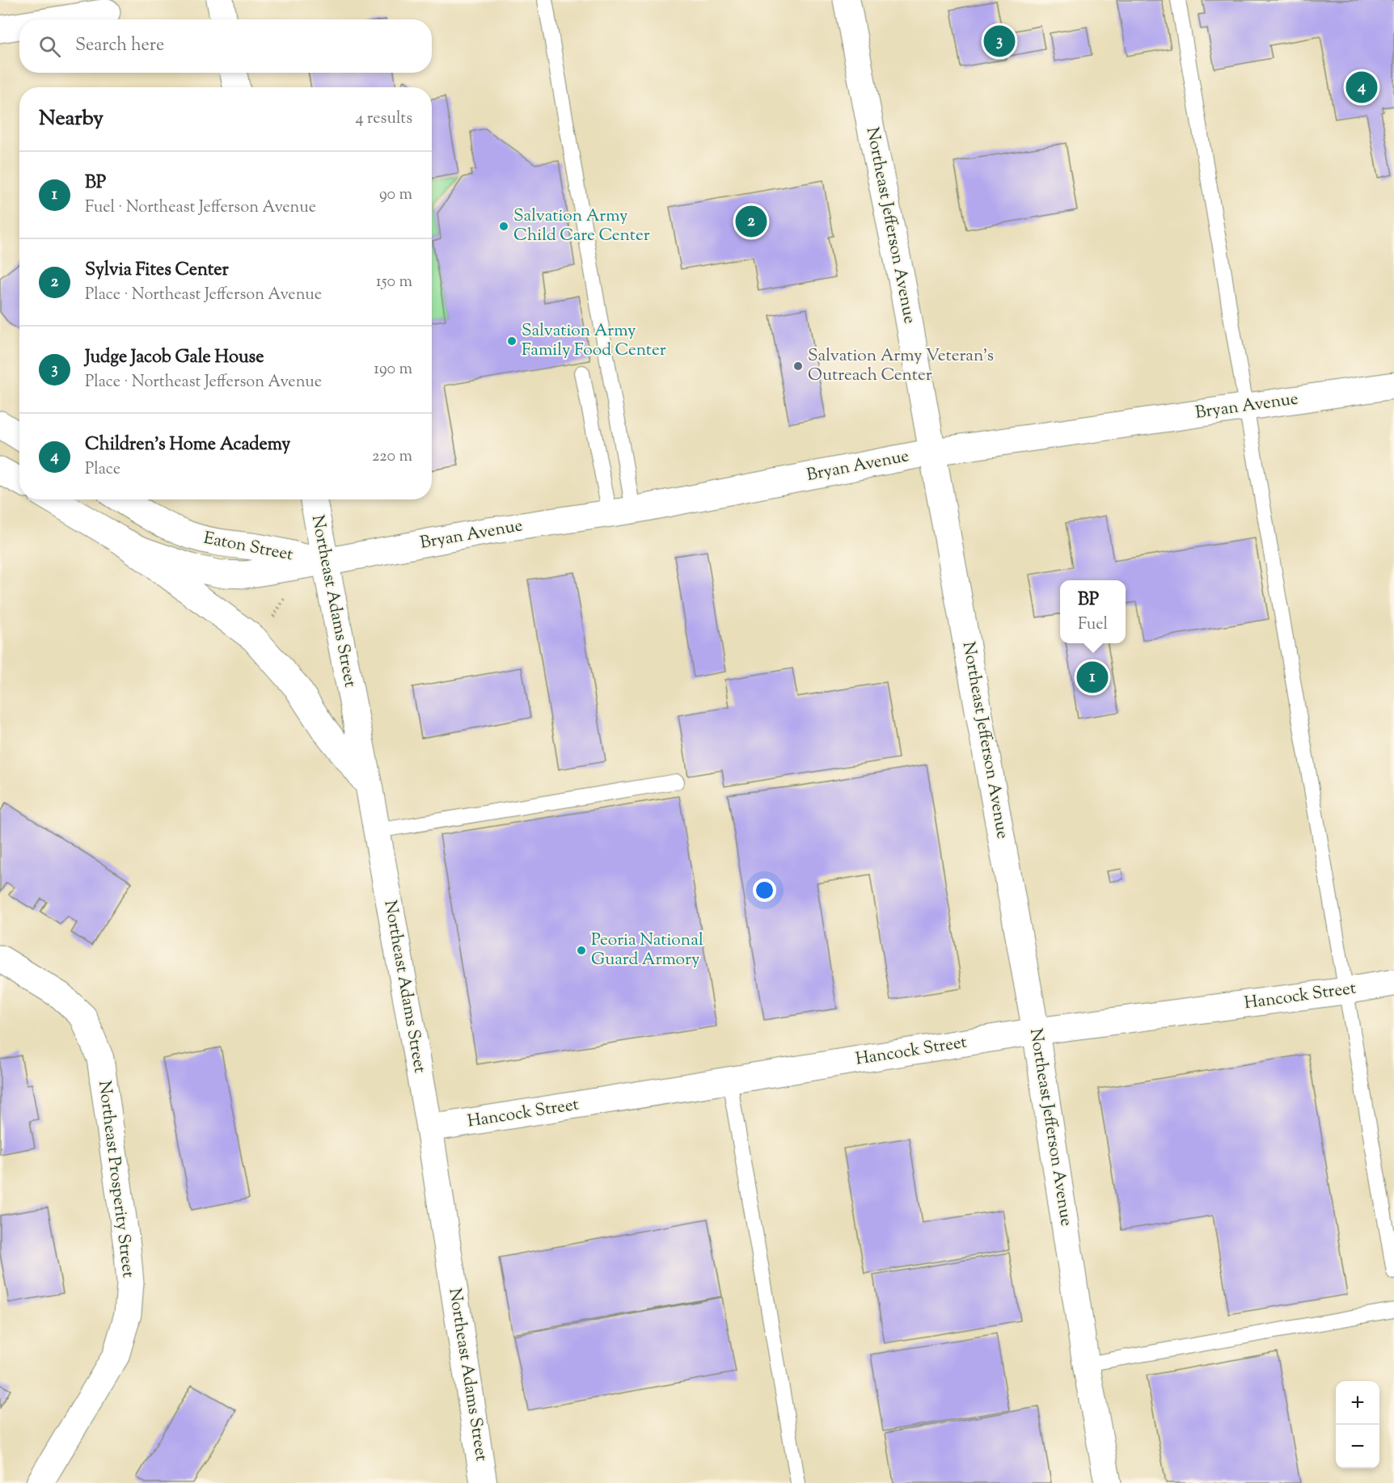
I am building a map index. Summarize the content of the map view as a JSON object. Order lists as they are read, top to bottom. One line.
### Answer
{"streets":{"street":["Northeast Jefferson Avenue","Bryan Avenue","Eaton Street","Northeast Adams Street","Hancock Street","Northeast Prosperity Street"]},"crossings":[["Northeast Jefferson Avenue","Bryan Avenue"],["Northeast Jefferson Avenue","Hancock Street"],["Bryan Avenue","Eaton Street"],["Bryan Avenue","Northeast Adams Street"],["Eaton Street","Northeast Adams Street"],["Northeast Adams Street","Hancock Street"]],"places":["Salvation Army Child Care Center","Salvation Army Family Food Center","Salvation Army Veteran's Outreach Center","Peoria National Guard Armory"],"page":{"search":"Search here","pins":["3","4","2","1"],"heading":["Nearby","4 results"],"list":[{"mark":"1","name":"BP","note":"Fuel · Northeast Jefferson Avenue","value":"90 m"},{"mark":"2","name":"Sylvia Fites Center","note":"Place · Northeast Jefferson Avenue","value":"150 m"},{"mark":"3","name":"Judge Jacob Gale House","note":"Place · Northeast Jefferson Avenue","value":"190 m"},{"mark":"4","name":"Children's Home Academy","note":"Place","value":"220 m"}],"popup":["BP","Fuel"],"map_buttons":["+","−"]}}
